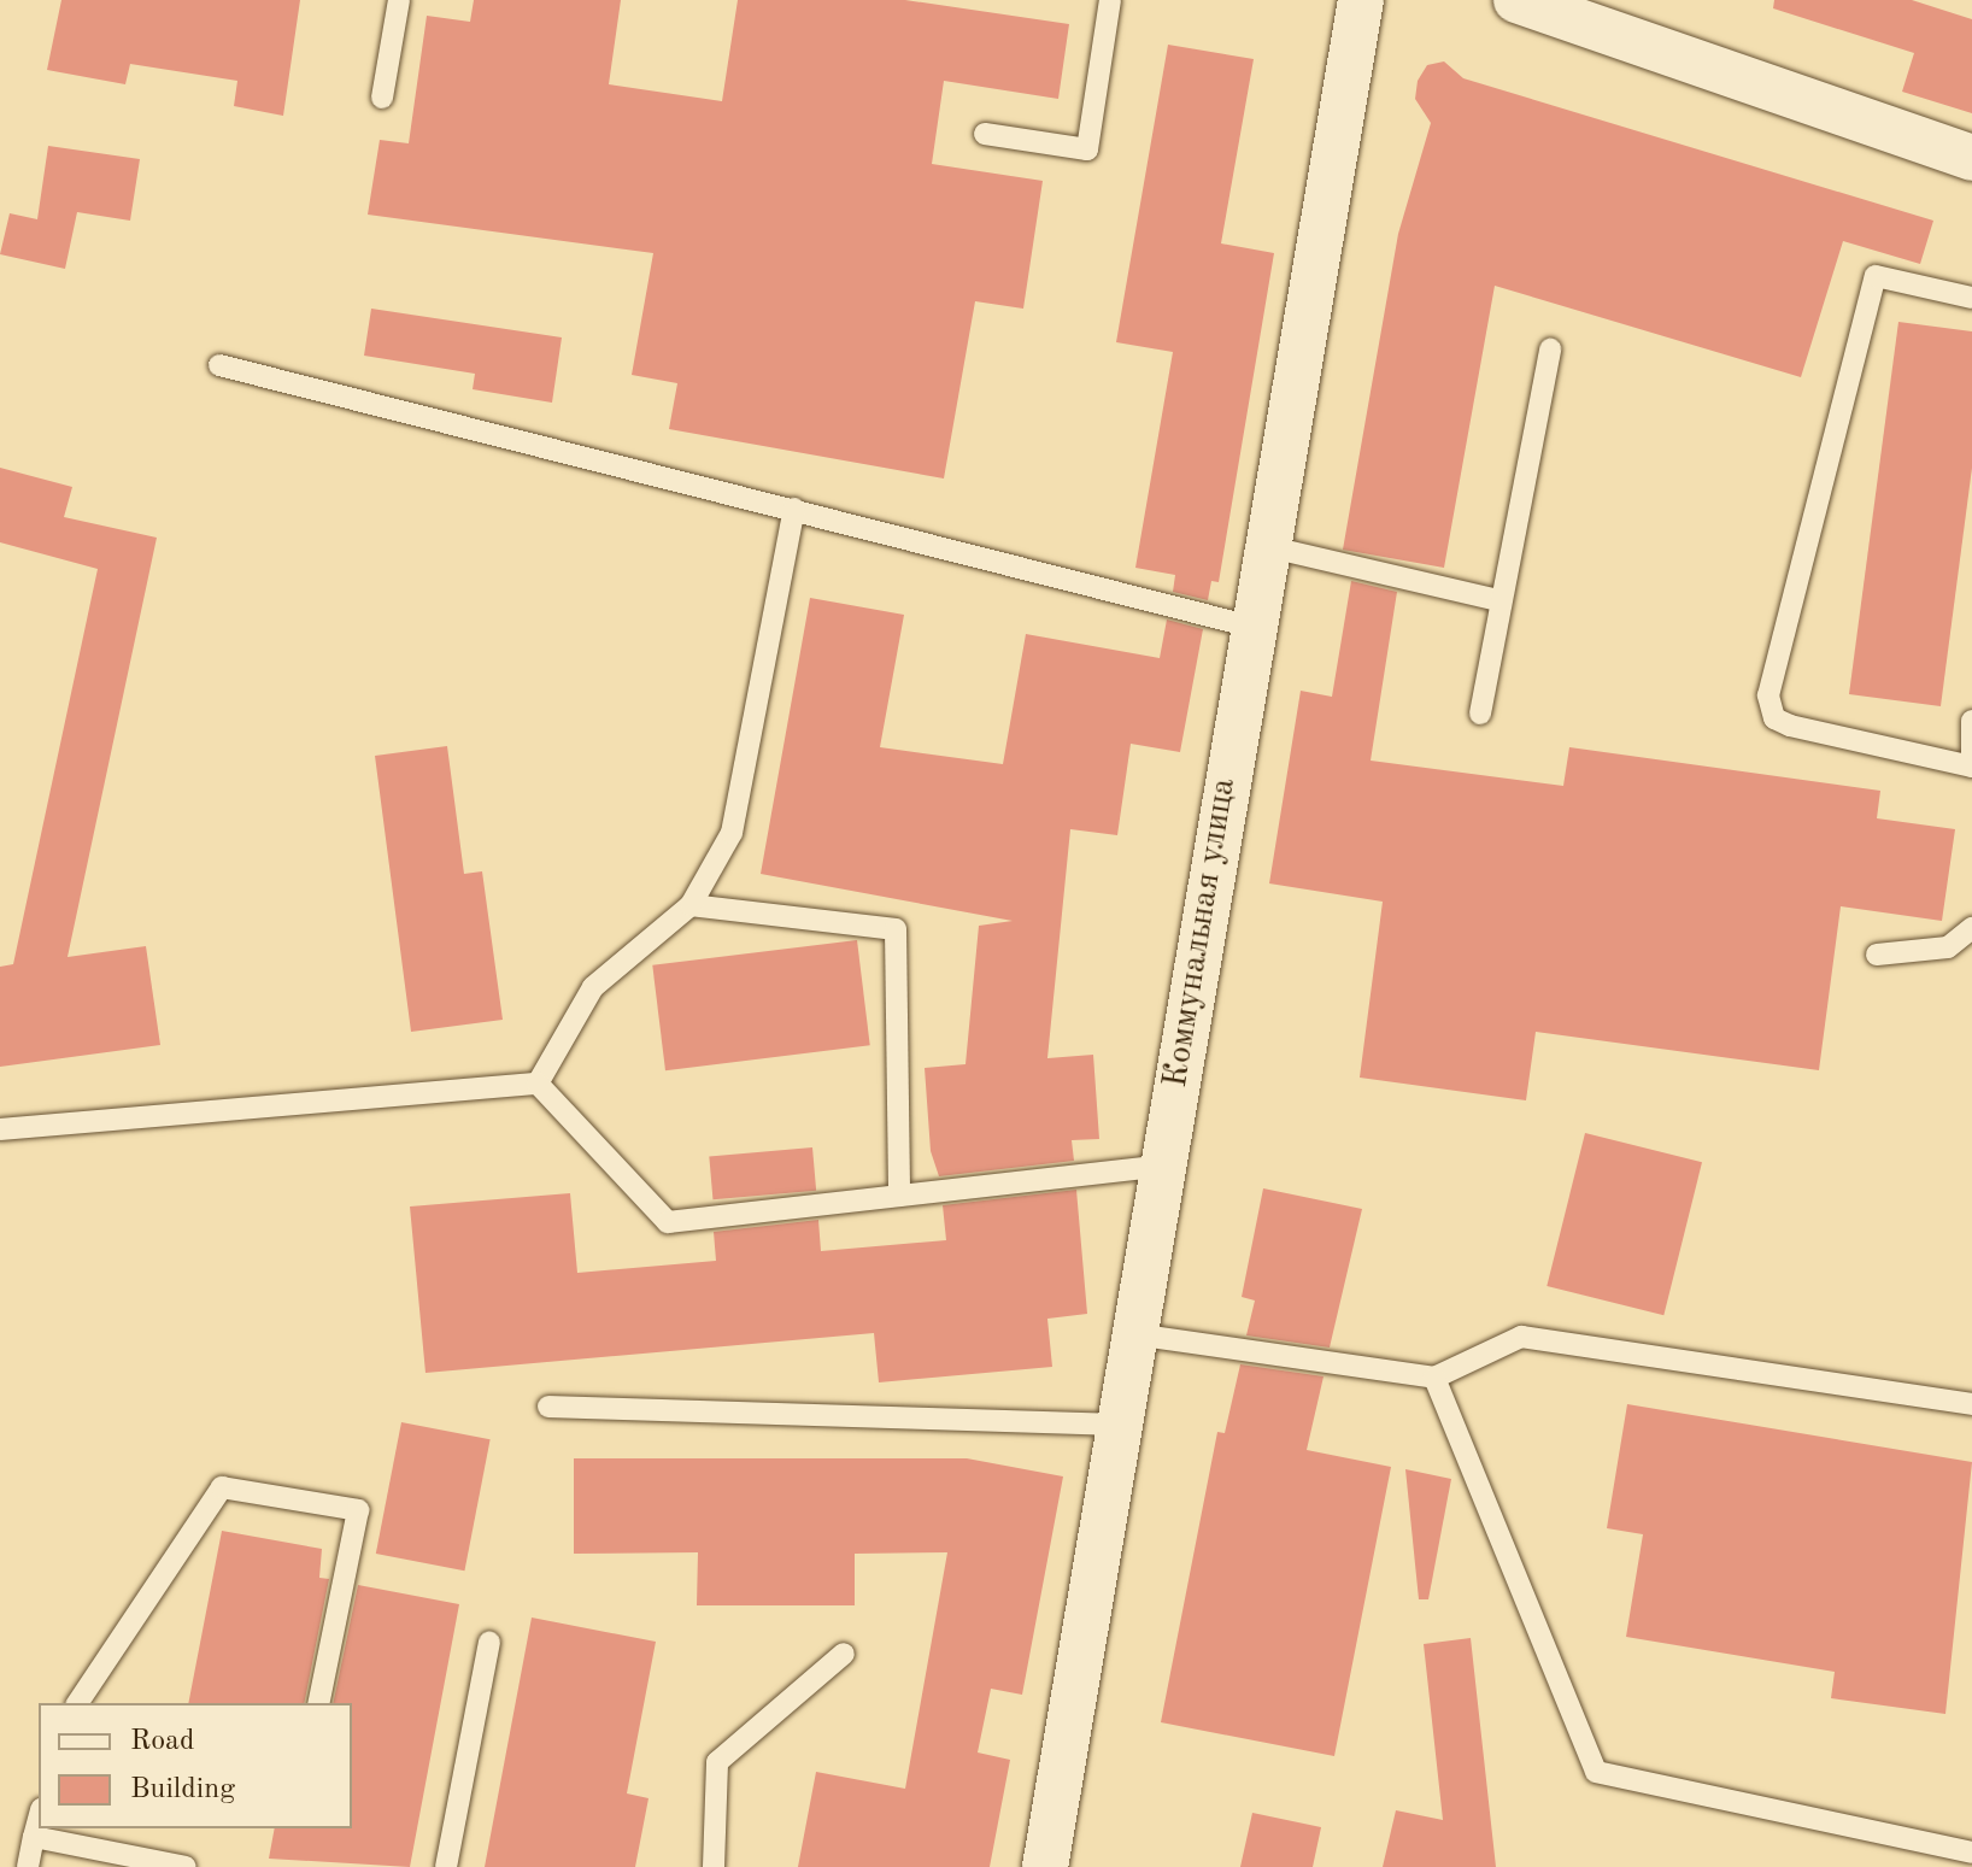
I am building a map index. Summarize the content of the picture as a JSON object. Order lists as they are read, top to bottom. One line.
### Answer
{"streets":{"street":["Коммунальная улица"]},"legend":["Road","Building"]}
